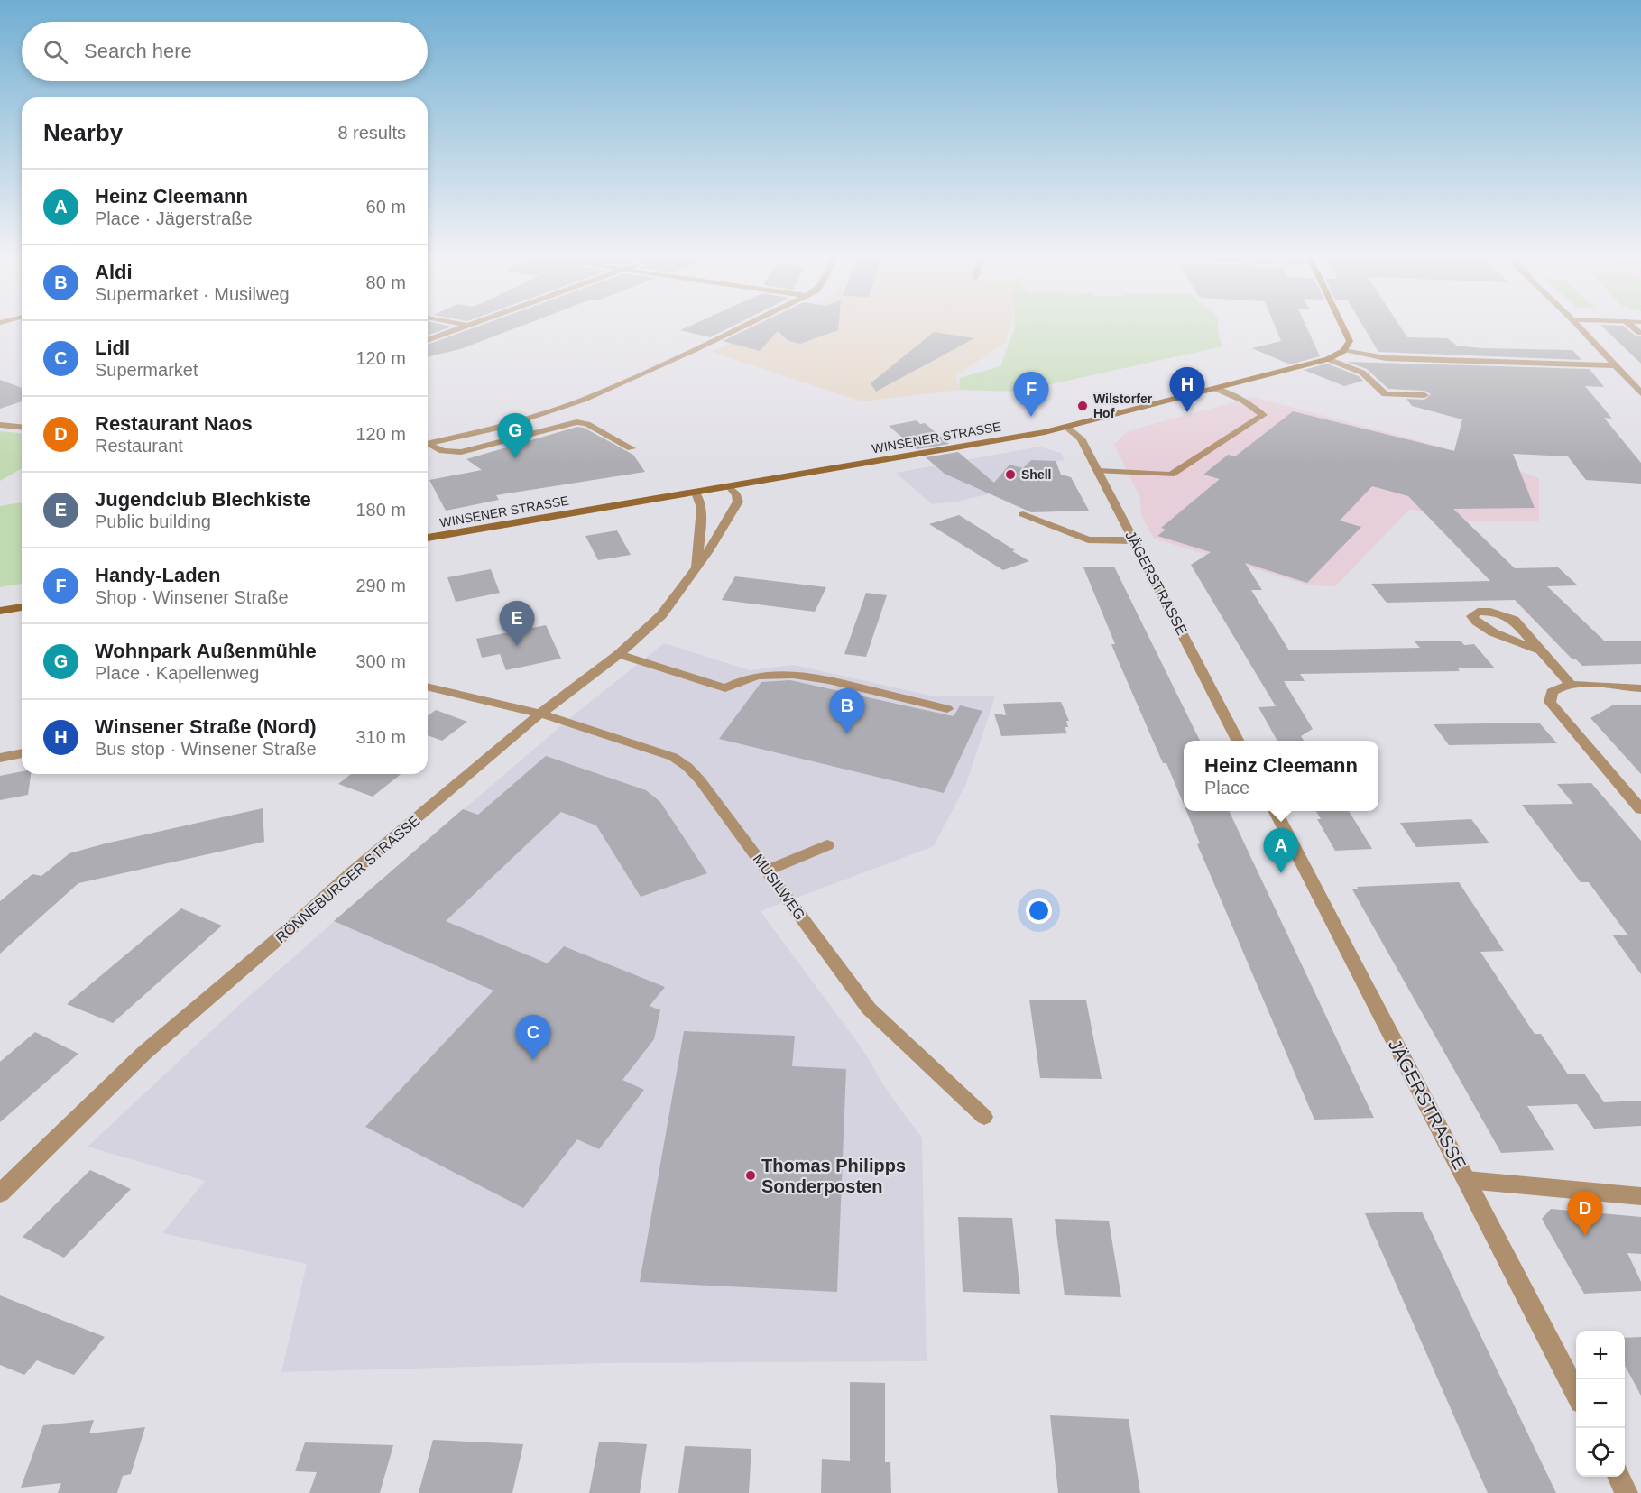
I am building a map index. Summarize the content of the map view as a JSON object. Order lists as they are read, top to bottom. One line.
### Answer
{"streets":{"main road":["WINSENER STRASSE"],"street":["JÄGERSTRASSE","RÖNNEBURGER STRASSE","MUSILWEG"]},"crossings":[["WINSENER STRASSE","JÄGERSTRASSE"],["WINSENER STRASSE","RÖNNEBURGER STRASSE"],["RÖNNEBURGER STRASSE","MUSILWEG"]],"places":["Wilstorfer Hof","Shell","Thomas Philipps Sonderposten"],"page":{"search":"Search here","heading":["Nearby","8 results"],"list":[{"mark":"A","name":"Heinz Cleemann","note":"Place · Jägerstraße","value":"60 m"},{"mark":"B","name":"Aldi","note":"Supermarket · Musilweg","value":"80 m"},{"mark":"C","name":"Lidl","note":"Supermarket","value":"120 m"},{"mark":"D","name":"Restaurant Naos","note":"Restaurant","value":"120 m"},{"mark":"E","name":"Jugendclub Blechkiste","note":"Public building","value":"180 m"},{"mark":"F","name":"Handy-Laden","note":"Shop · Winsener Straße","value":"290 m"},{"mark":"G","name":"Wohnpark Außenmühle","note":"Place · Kapellenweg","value":"300 m"},{"mark":"H","name":"Winsener Straße (Nord)","note":"Bus stop · Winsener Straße","value":"310 m"}],"pins":["H","F","G","E","B","A","C","D"],"popup":["Heinz Cleemann","Place"],"map_buttons":["+","−"]}}
